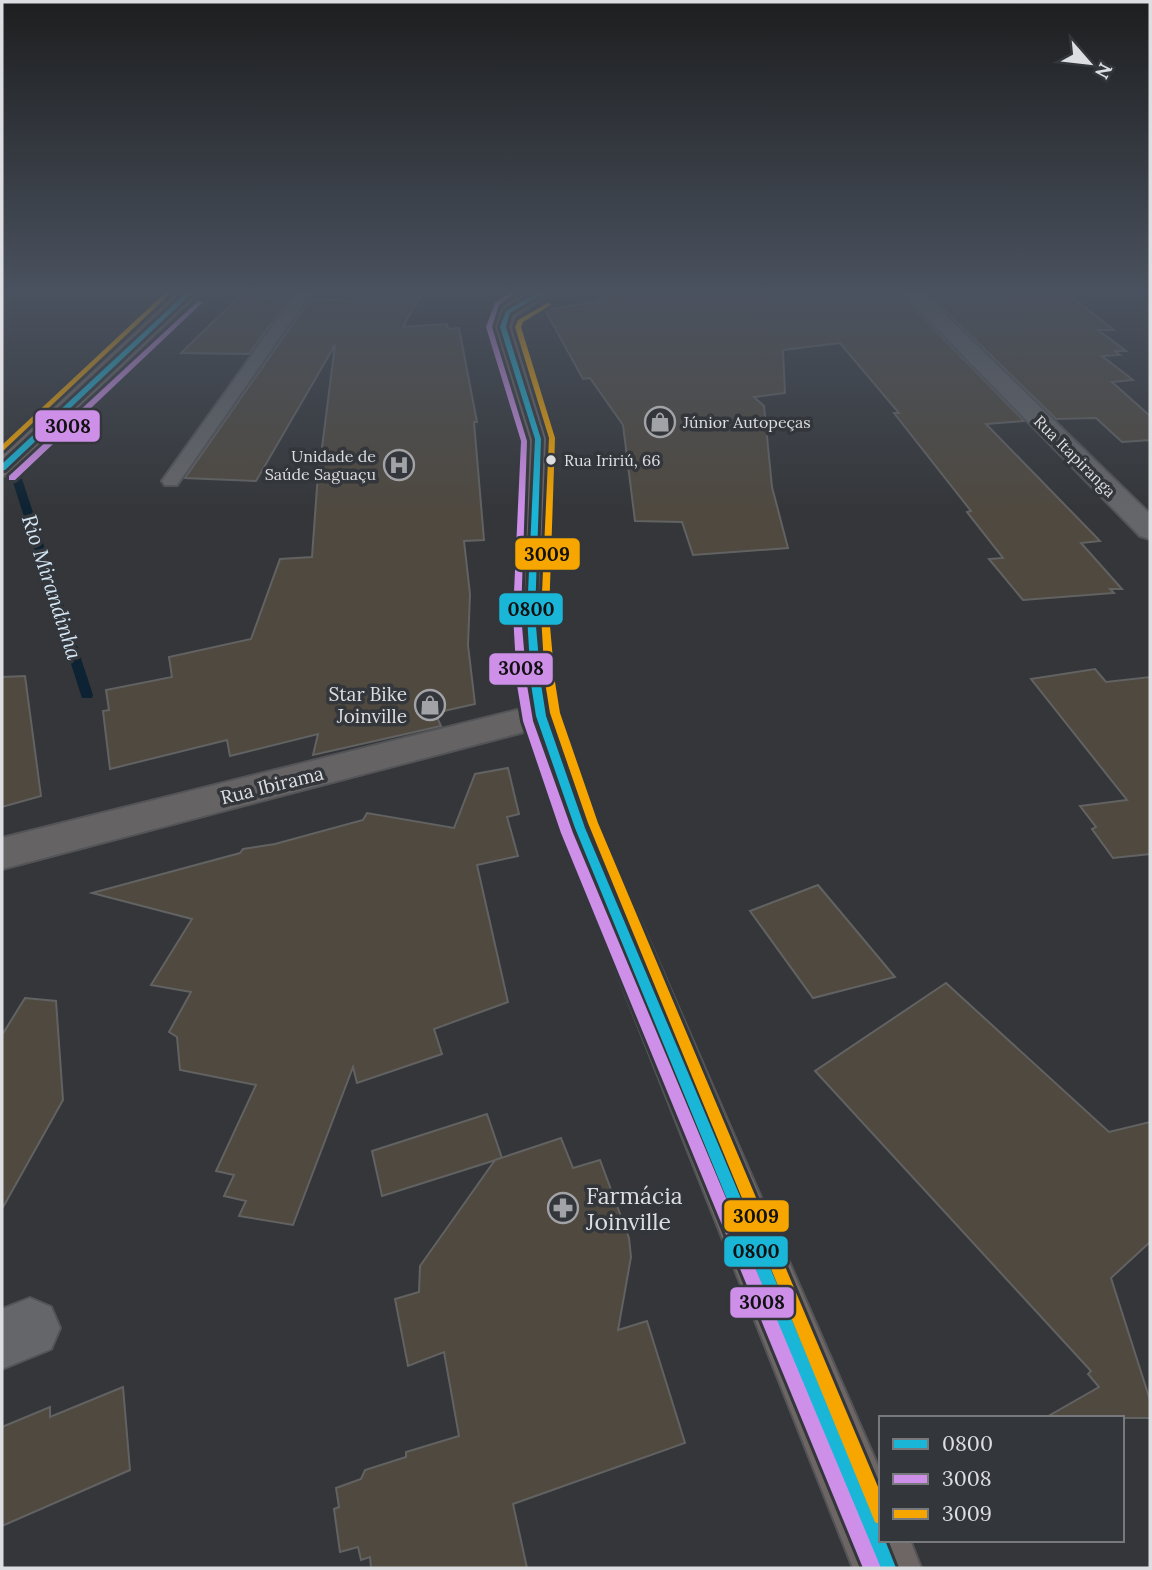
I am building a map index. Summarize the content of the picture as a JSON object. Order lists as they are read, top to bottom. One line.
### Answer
{"streets":{"street":["Rua Itapiranga","Rua Ibirama"]},"water":["Rio Mirandinha"],"places":{"shop":["Júnior Autopeças","Star Bike Joinville"],"other":["Rua Iririú, 66"],"hospital":["Unidade de Saúde Saguaçu"],"pharmacy":["Farmácia Joinville"]},"lines":["transit line 0800","transit line 3008","transit line 3009"],"legend":["0800","3008","3009"],"north":"bottom right"}
